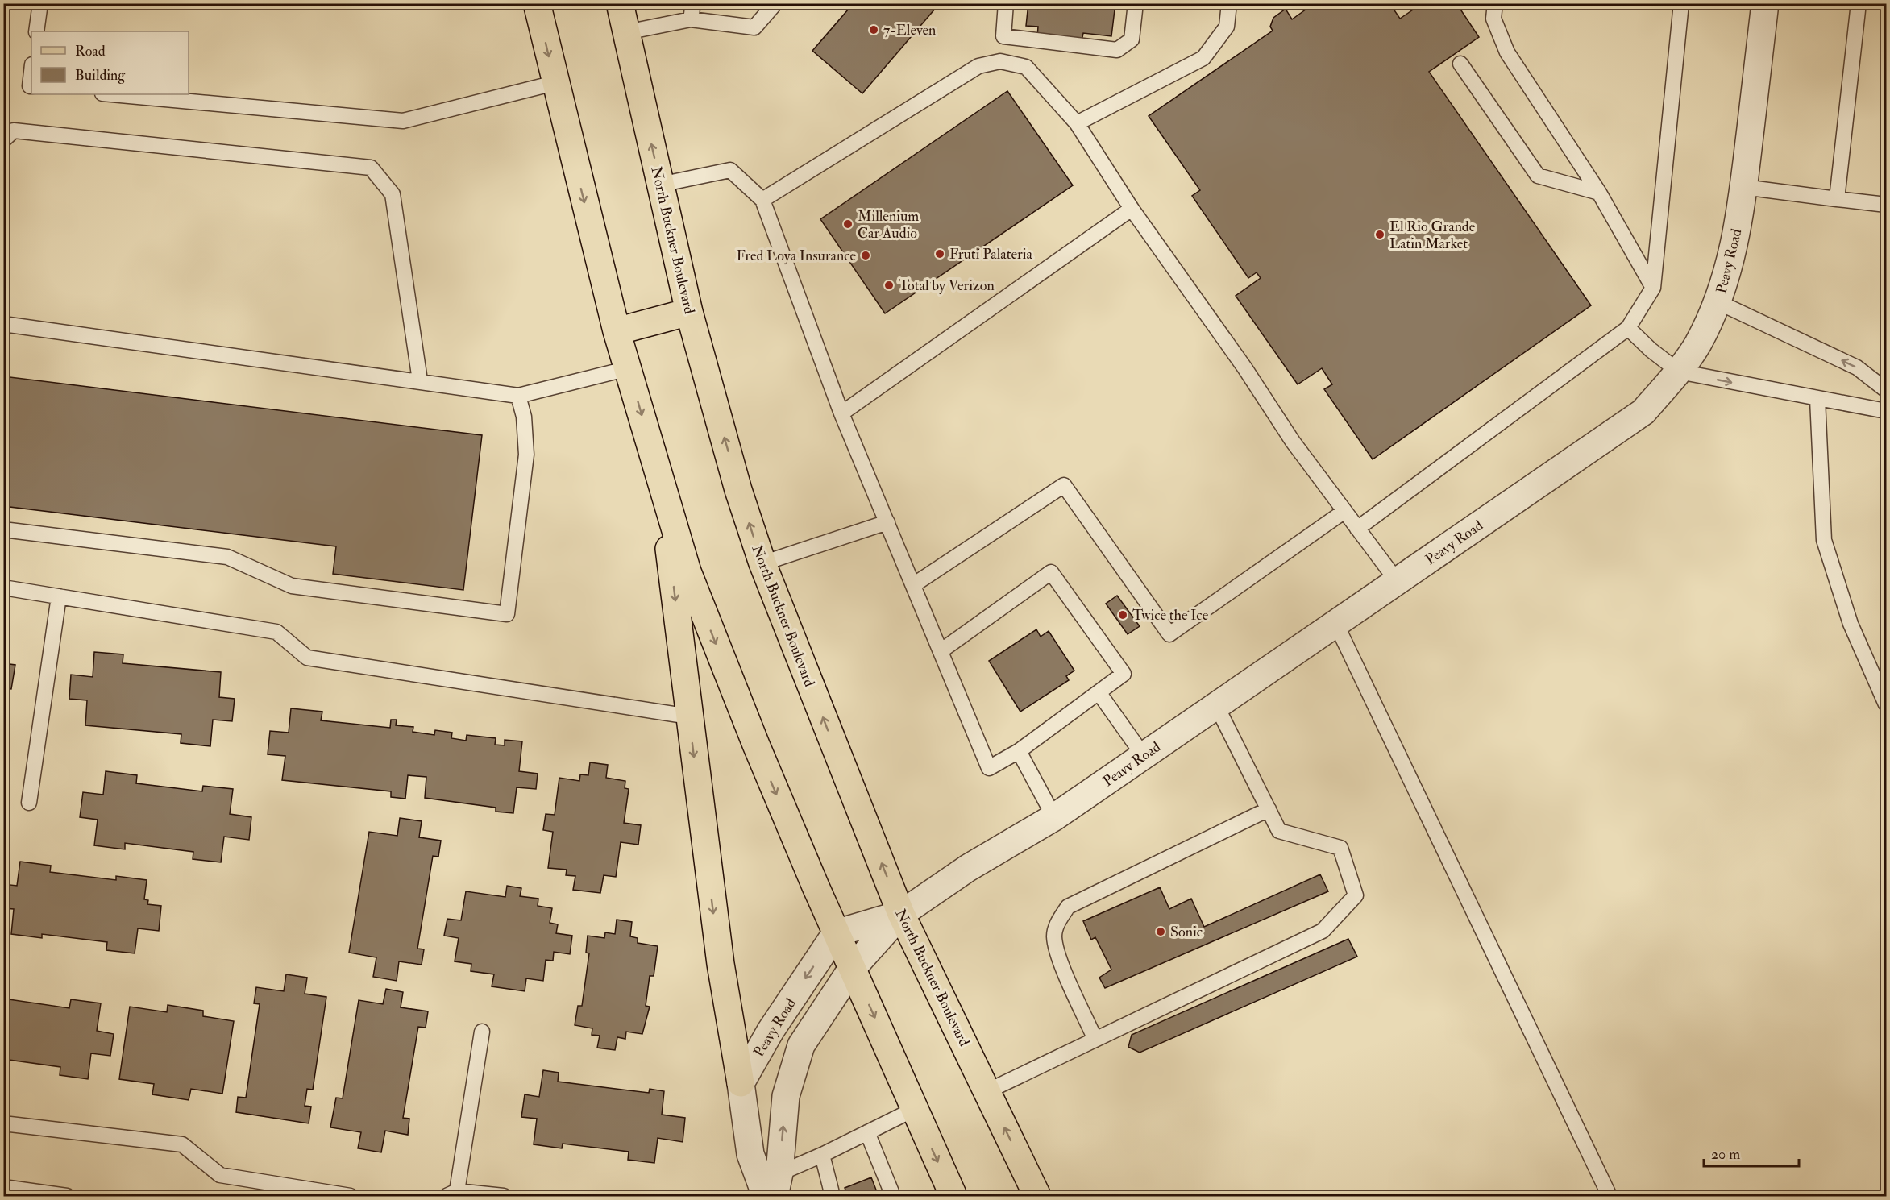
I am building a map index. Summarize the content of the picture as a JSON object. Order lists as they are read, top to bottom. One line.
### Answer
{"streets":{"main road":["North Buckner Boulevard"],"street":["Peavy Road"]},"crossings":[["North Buckner Boulevard","Peavy Road"]],"places":["7-Eleven","Millenium Car Audio","El Rio Grande Latin Market","Fruti Palateria","Fred Loya Insurance","Total by Verizon","Twice the Ice","Sonic"],"legend":["Road","Building"],"scale_bar":"20 m"}
